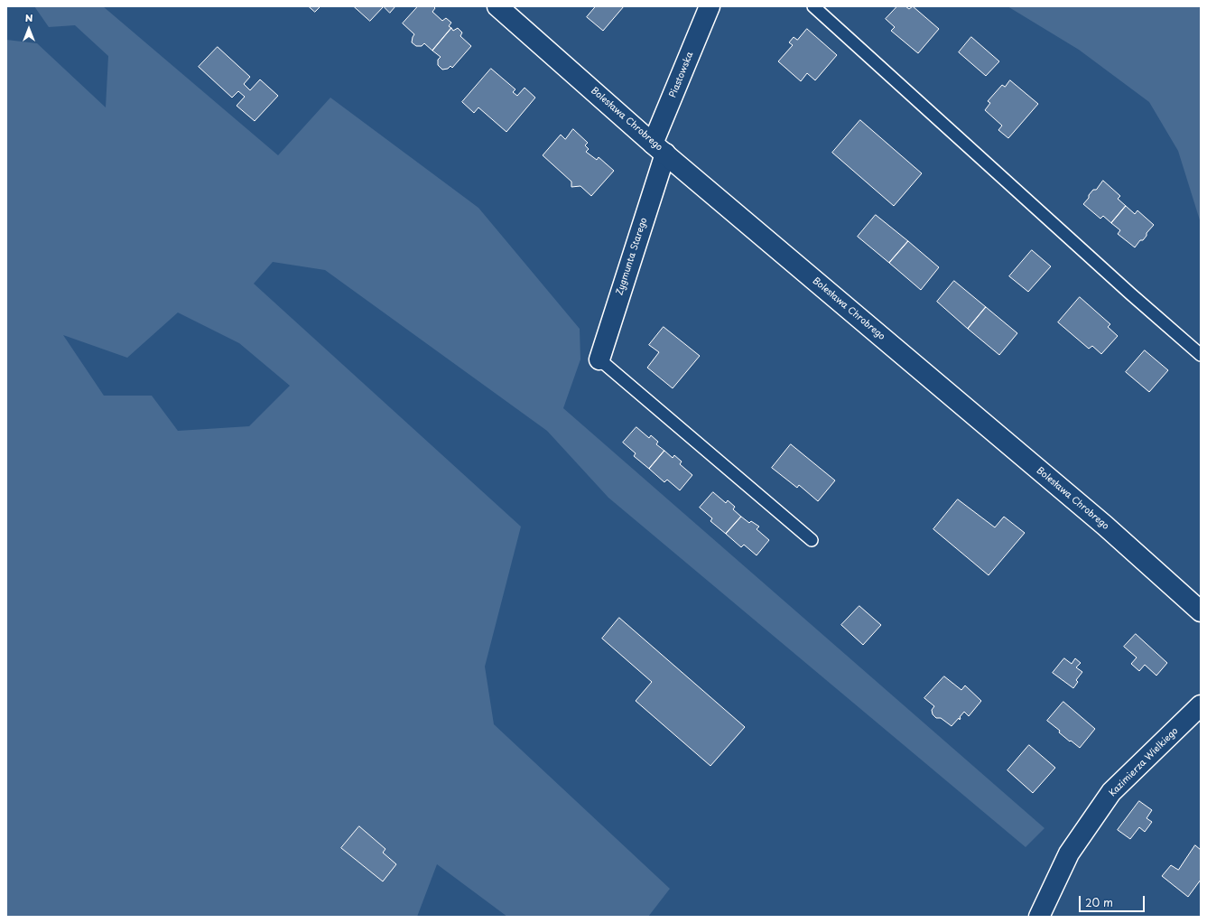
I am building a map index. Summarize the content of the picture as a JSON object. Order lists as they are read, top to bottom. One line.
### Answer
{"streets":{"street":["Piastowska","Bolesława Chrobrego","Zygmunta Starego","Kazimierza Wielkiego"]},"crossings":[["Piastowska","Bolesława Chrobrego"],["Piastowska","Zygmunta Starego"],["Bolesława Chrobrego","Zygmunta Starego"]],"scale_bar":"20 m","north":"top"}
